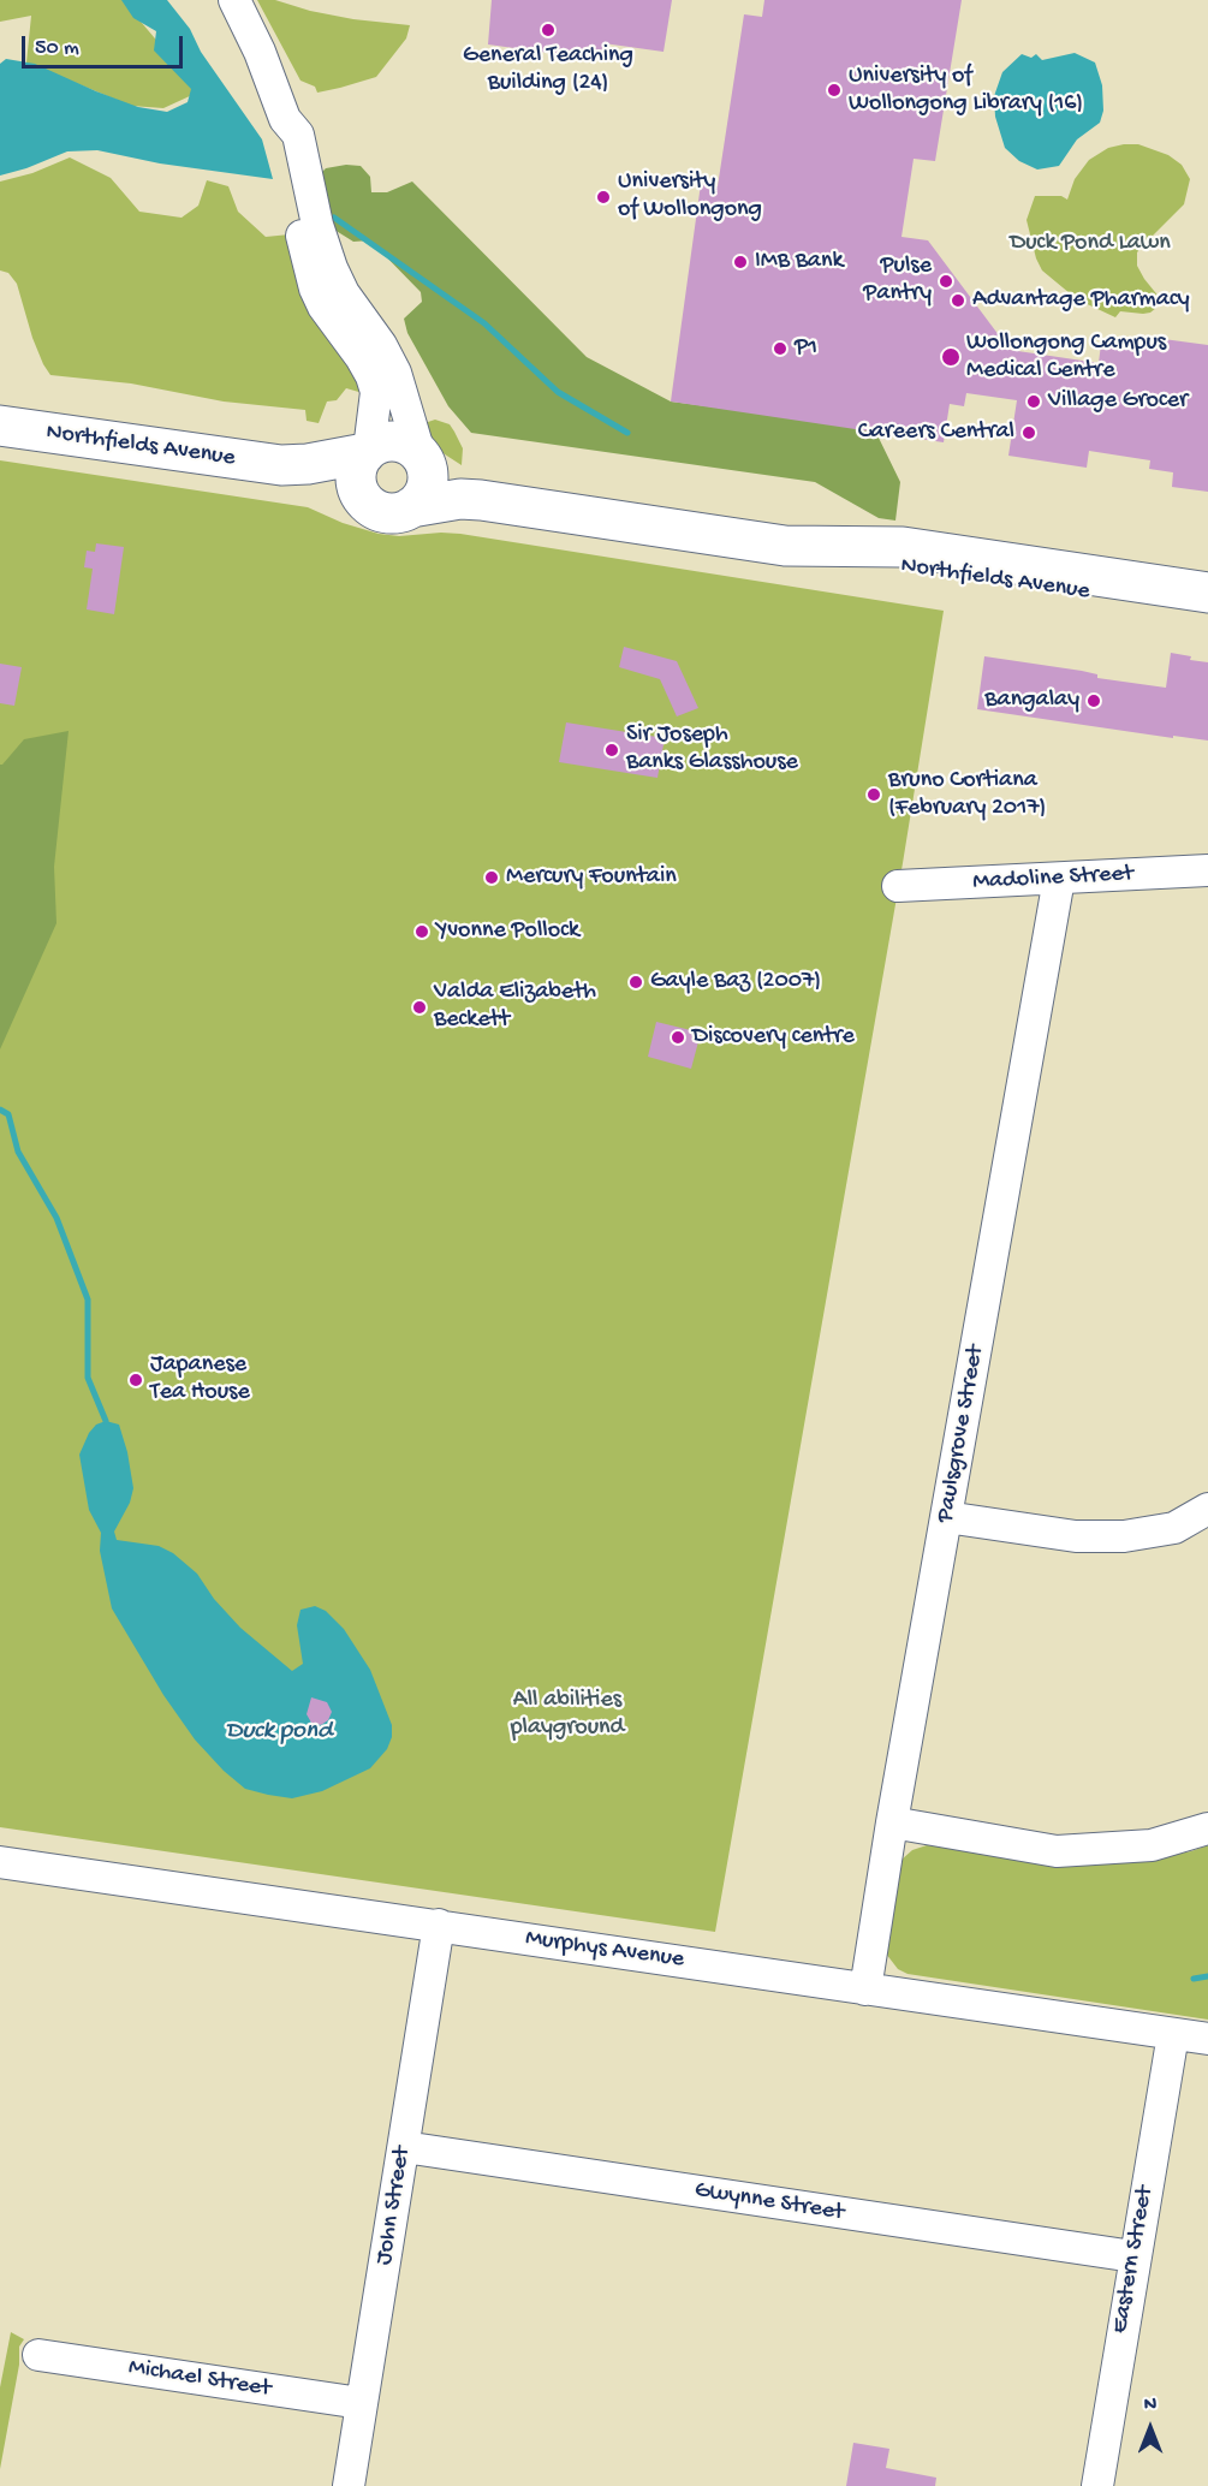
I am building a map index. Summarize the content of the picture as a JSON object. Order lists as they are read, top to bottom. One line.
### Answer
{"streets":{"main road":["Northfields Avenue"],"street":["Madoline Street","Paulsgrove Street","Murphys Avenue","Gwynne Street","John Street","Eastern Street","Michael Street"]},"crossings":[["Madoline Street","Paulsgrove Street"],["Paulsgrove Street","Murphys Avenue"],["Murphys Avenue","John Street"],["Murphys Avenue","Eastern Street"],["Gwynne Street","John Street"],["Gwynne Street","Eastern Street"],["John Street","Michael Street"]],"water":["Duck pond"],"parks":["Duck Pond Lawn","All abilities playground"],"places":["General Teaching Building (24)","University of Wollongong Library (16)","University of Wollongong","IMB Bank","Pulse Pantry","Advantage Pharmacy","P1","Wollongong Campus Medical Centre","Village Grocer","Careers Central","Bangalay","Sir Joseph Banks Glasshouse","Bruno Cortiana (February 2017)","Mercury Fountain","Yvonne Pollock","Gayle Baz (2007)","Valda Elizabeth Beckett","Discovery centre","Japanese Tea House"],"scale_bar":"50 m","north":"top"}
